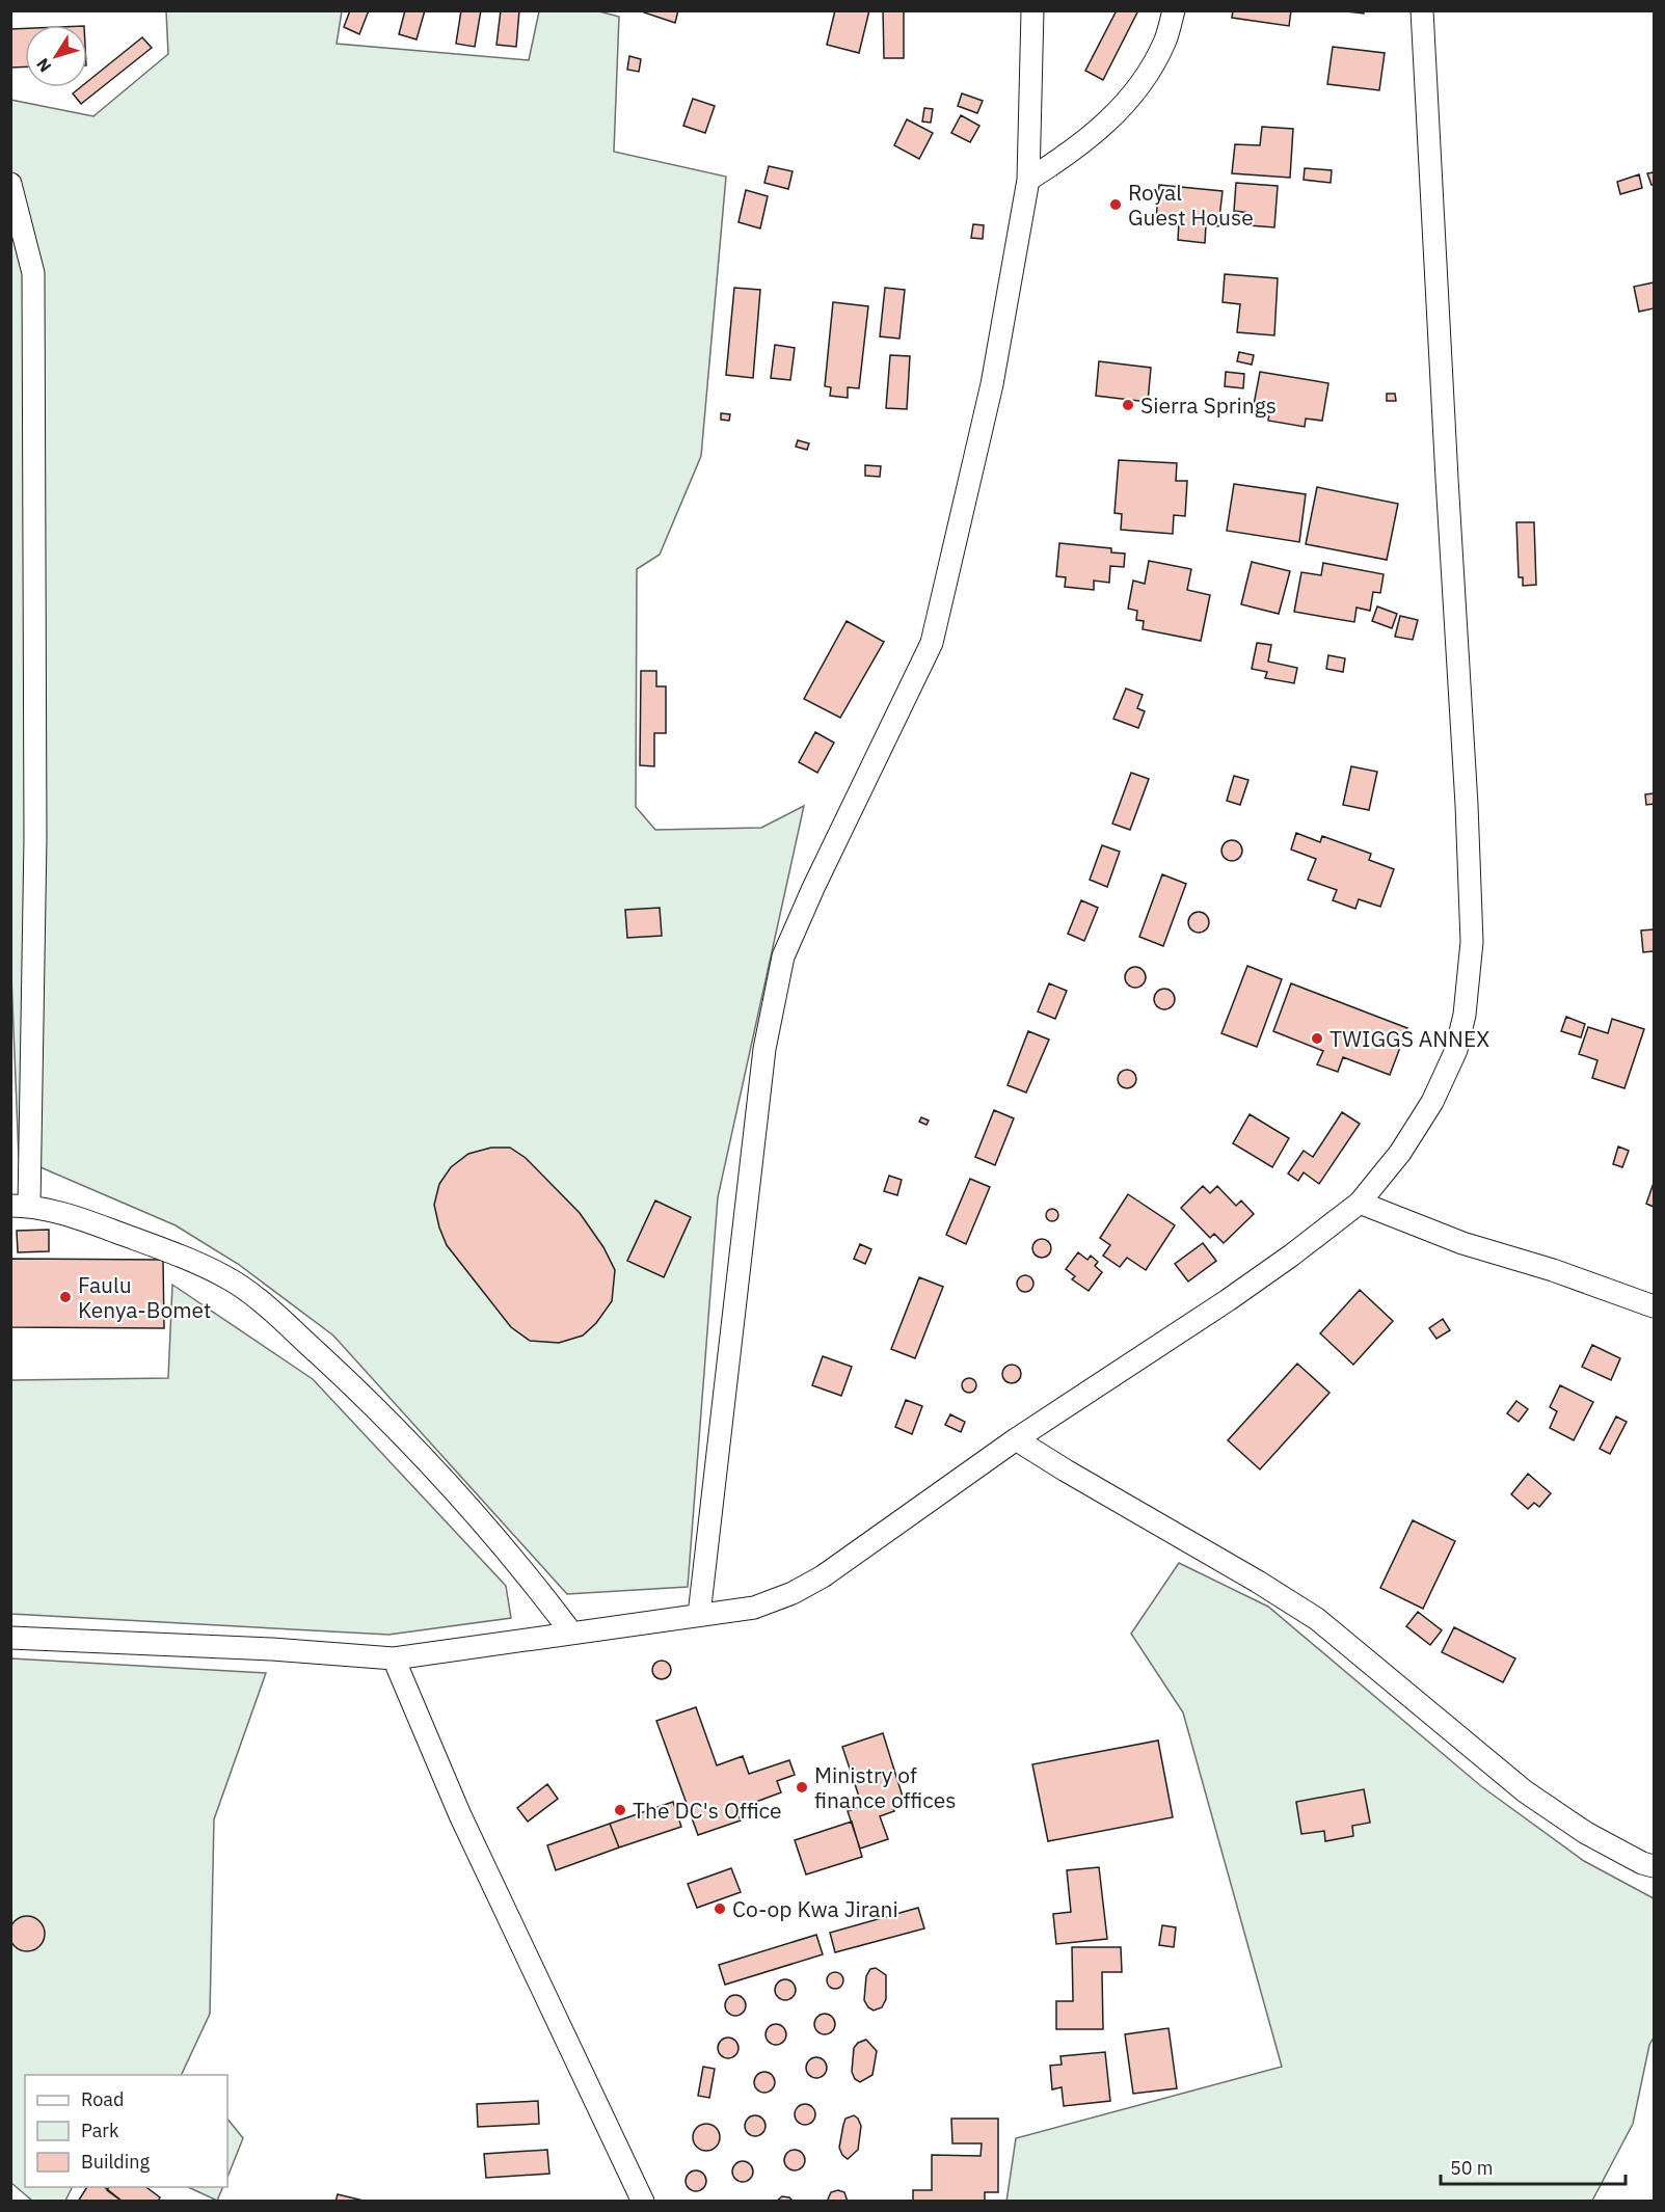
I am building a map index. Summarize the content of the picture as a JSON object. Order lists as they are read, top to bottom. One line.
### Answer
{"places":["Royal Guest House","Sierra Springs","TWIGGS ANNEX","Faulu Kenya-Bomet","Ministry of finance offices","The DC's Office","Co-op Kwa Jirani"],"legend":["Road","Park","Building"],"scale_bar":"50 m","north":"bottom left"}
